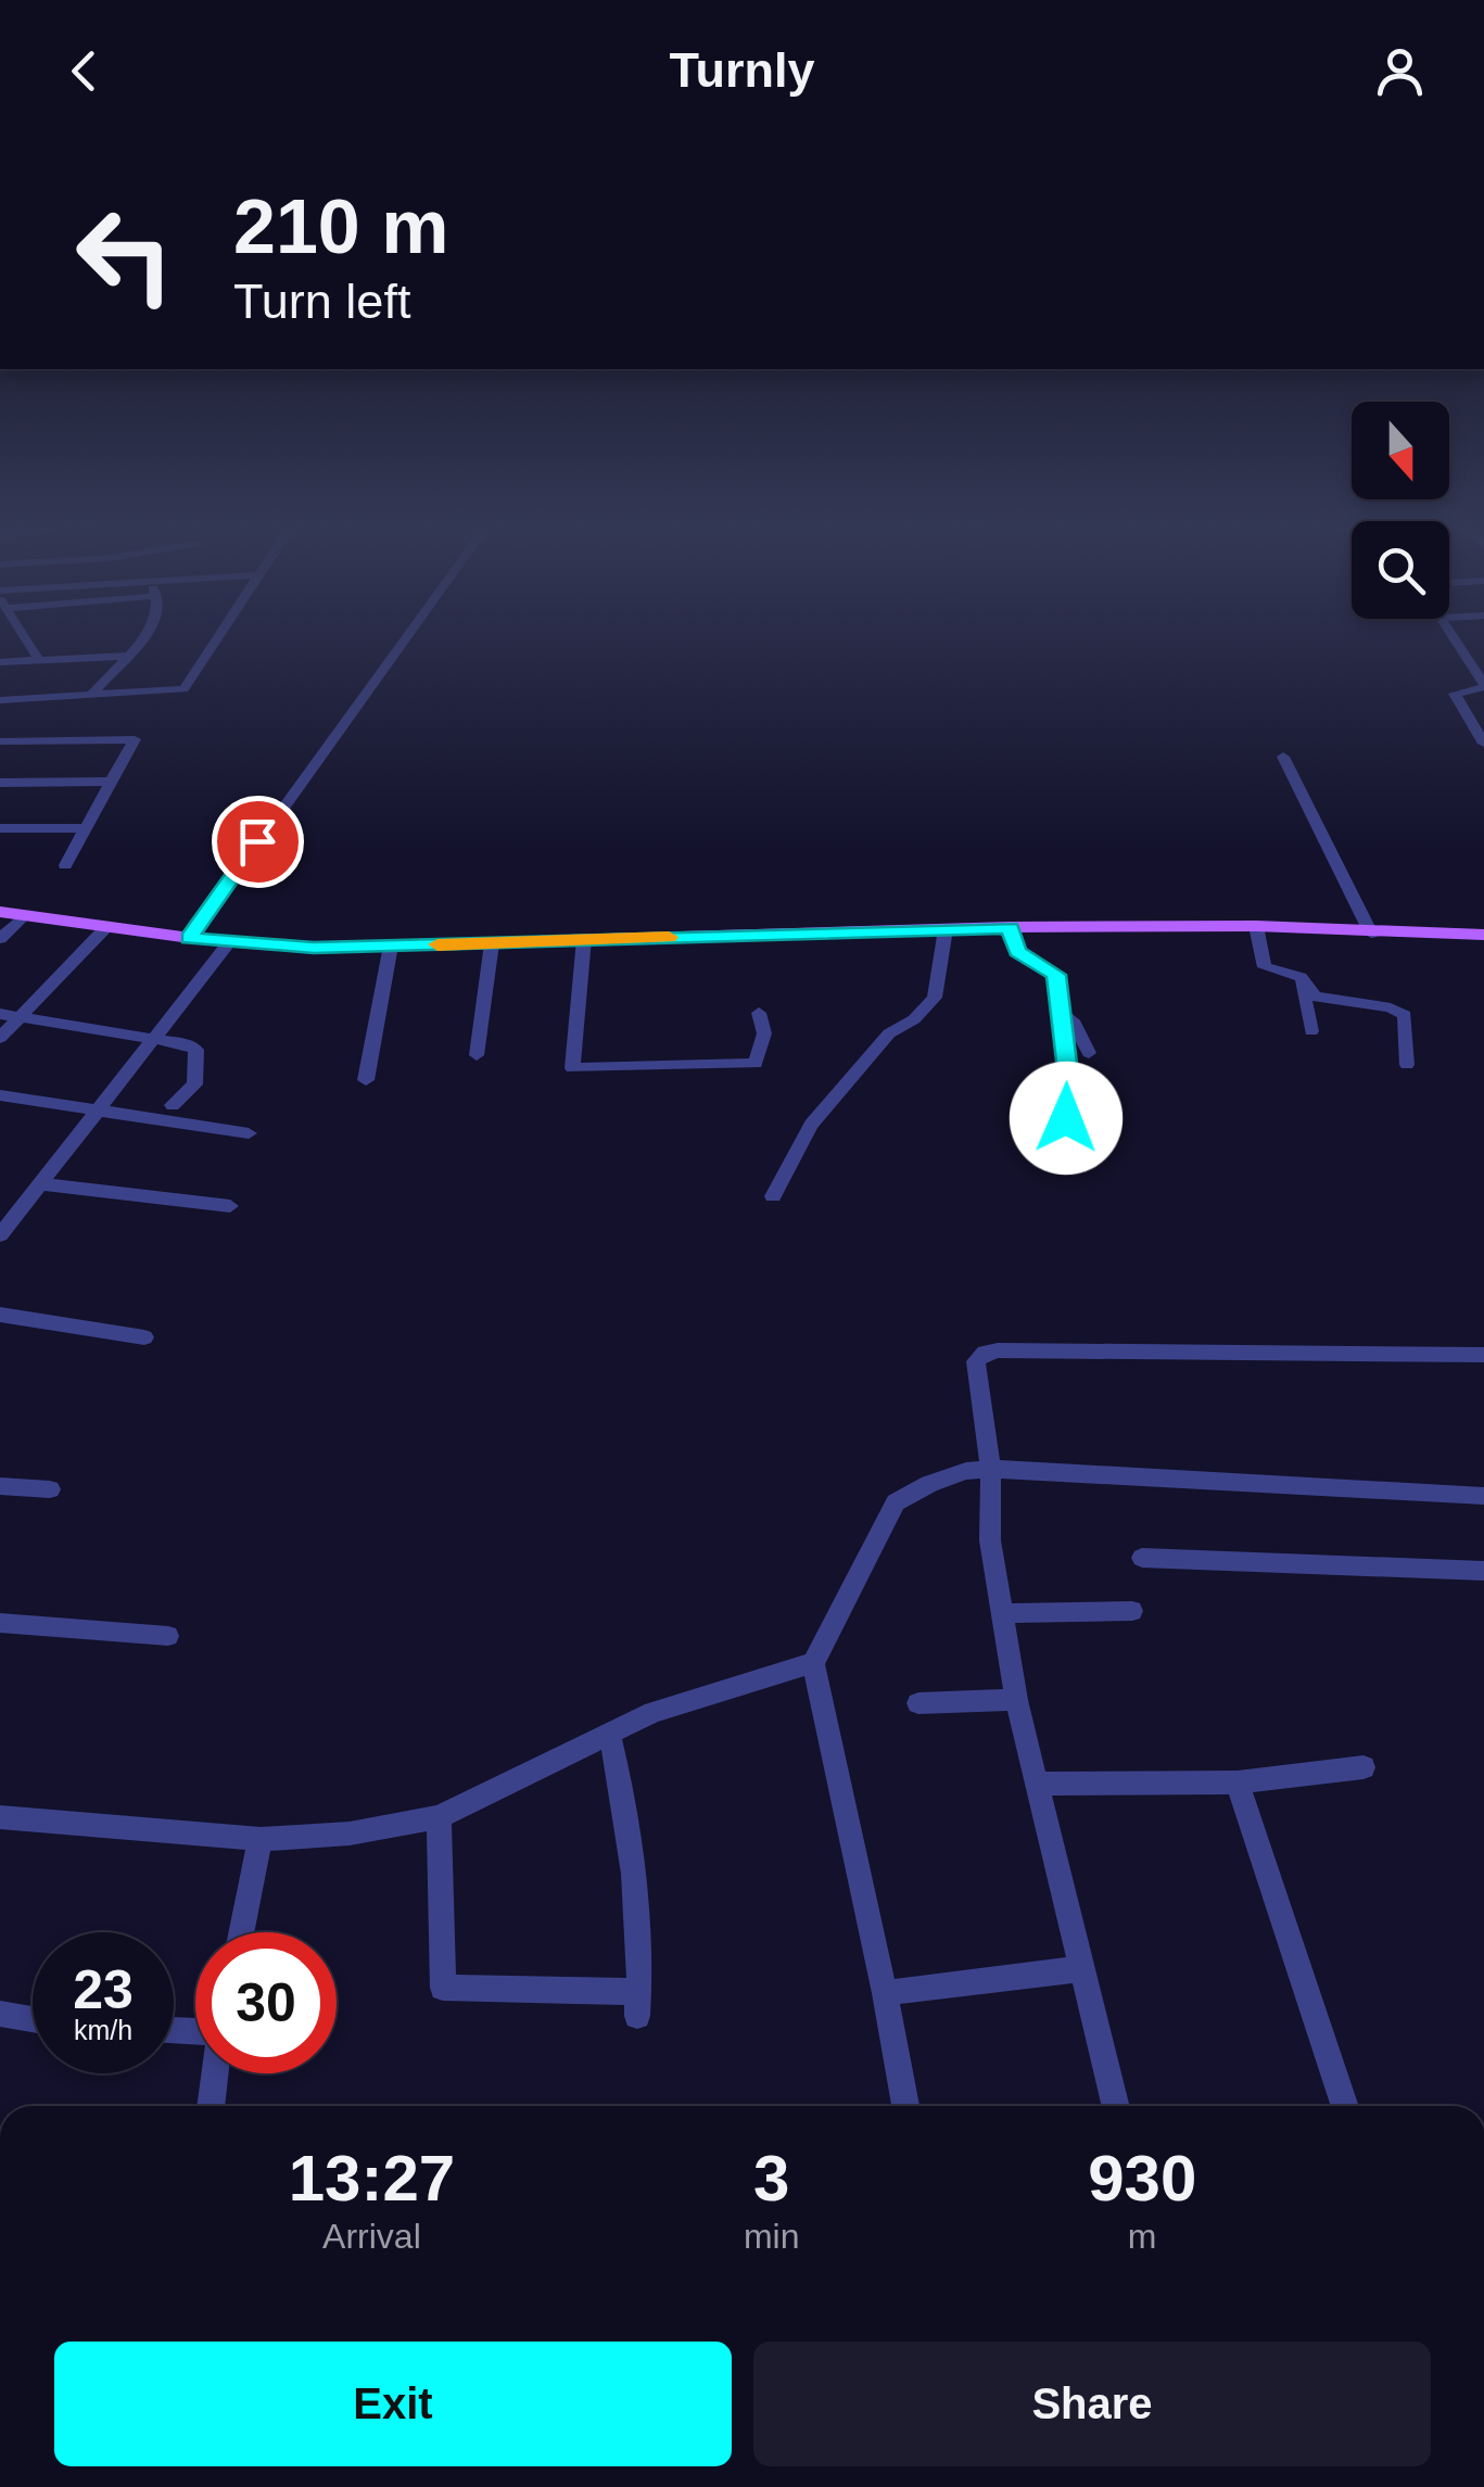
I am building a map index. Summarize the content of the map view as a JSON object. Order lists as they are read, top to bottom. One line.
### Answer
{"north":"bottom","page":{"header":"Turnly","turn":["210 m","Turn left"],"speed":"23 km/h","limit":"30","eta":["13:27","Arrival","3","min","930","m"],"buttons":["Exit","Share"]}}
